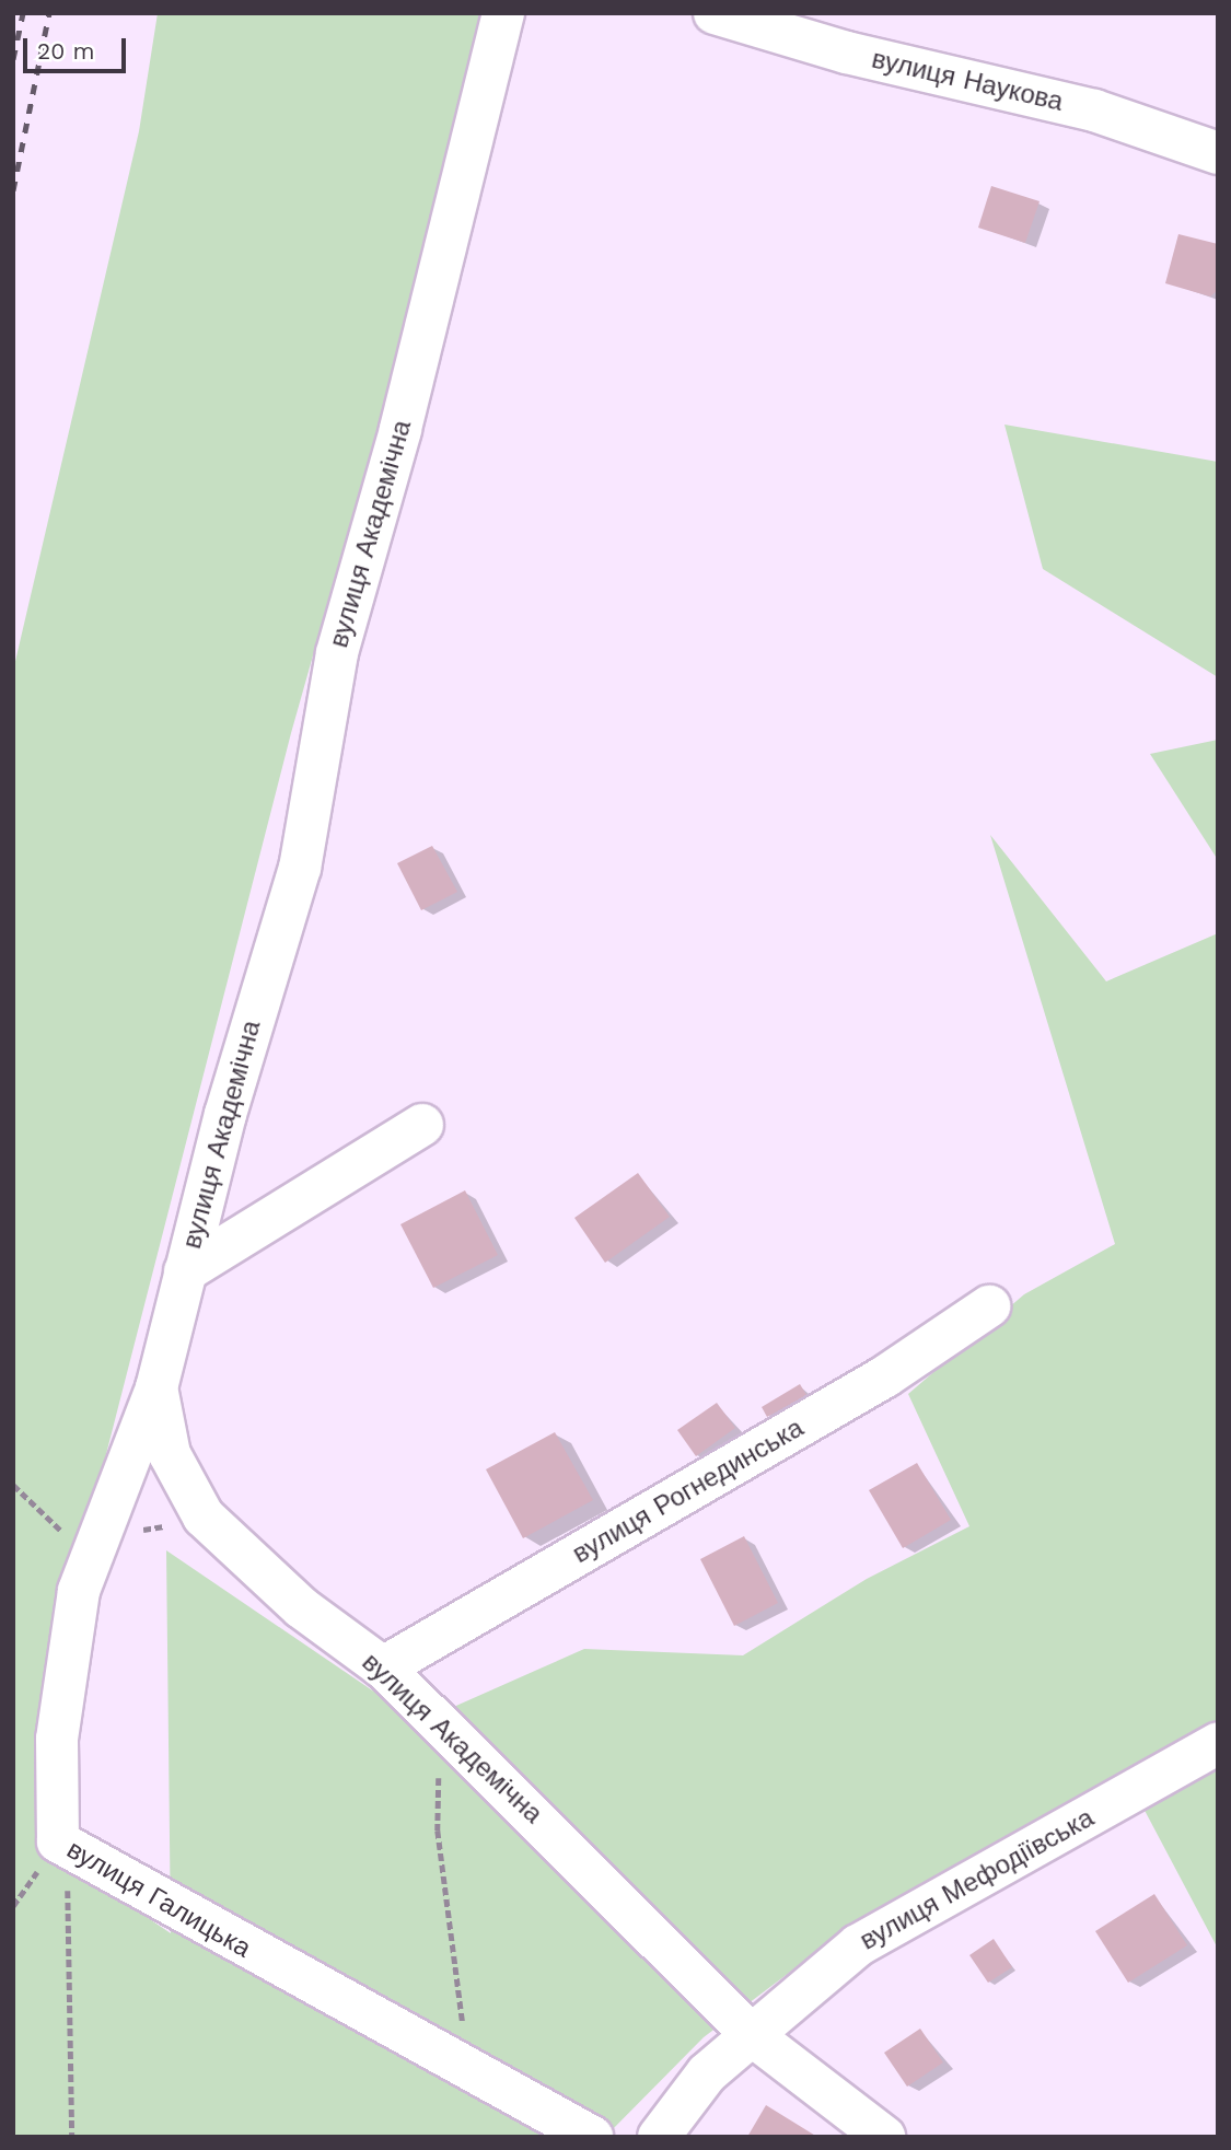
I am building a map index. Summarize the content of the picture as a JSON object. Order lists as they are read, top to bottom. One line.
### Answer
{"streets":{"street":["вулиця Наукова","вулиця Академічна","вулиця Рогнединська","вулиця Мефодіївська","вулиця Галицька"]},"crossings":[["вулиця Академічна","вулиця Рогнединська"],["вулиця Академічна","вулиця Мефодіївська"],["вулиця Академічна","вулиця Галицька"]],"scale_bar":"20 m"}
